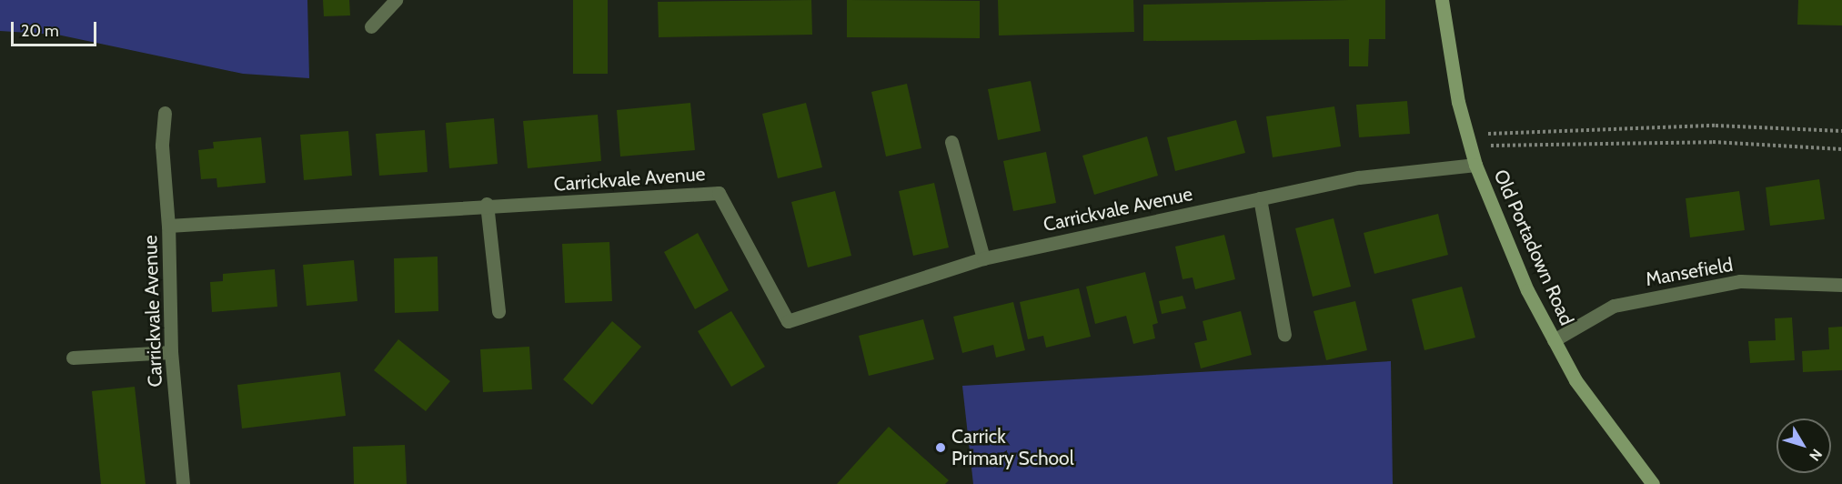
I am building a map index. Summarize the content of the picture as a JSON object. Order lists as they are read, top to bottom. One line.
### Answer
{"streets":{"main road":["Old Portadown Road"],"street":["Carrickvale Avenue","Mansefield"]},"crossings":[["Carrickvale Avenue","Old Portadown Road"],["Old Portadown Road","Mansefield"]],"places":["Carrick Primary School"],"scale_bar":"20 m","north":"bottom right"}
